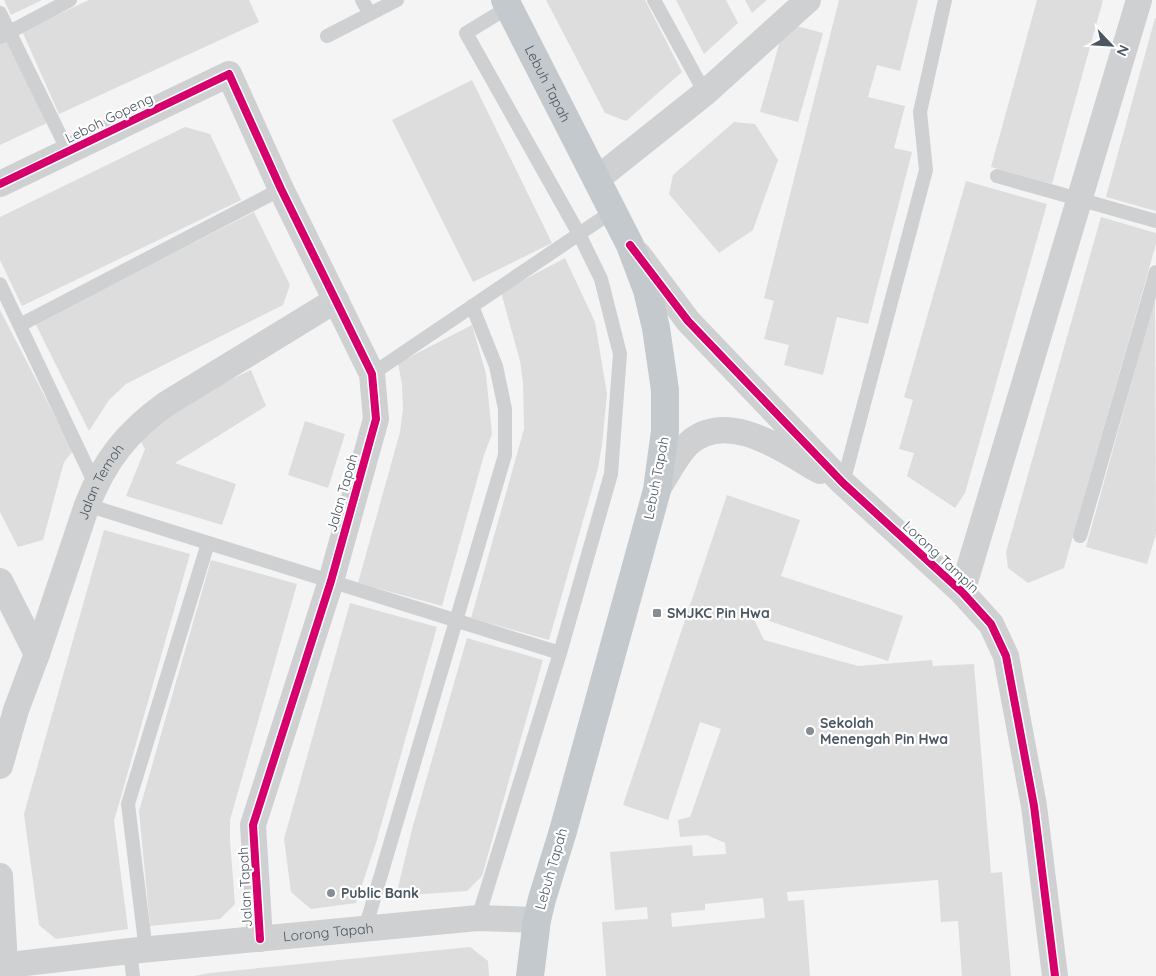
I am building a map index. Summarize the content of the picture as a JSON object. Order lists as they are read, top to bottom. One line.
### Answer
{"streets":{"highway":["Lebuh Tapah"],"street":["Leboh Gopeng","Jalan Temoh","Jalan Tapah","Lorong Tampin","Lorong Tapah"]},"crossings":[["Lebuh Tapah","Lorong Tampin"],["Lebuh Tapah","Lorong Tapah"],["Leboh Gopeng","Jalan Tapah"],["Jalan Temoh","Jalan Tapah"],["Jalan Tapah","Lorong Tapah"]],"places":{"transit":["SMJKC Pin Hwa"],"other":["Sekolah Menengah Pin Hwa","Public Bank"]},"north":"bottom right"}
